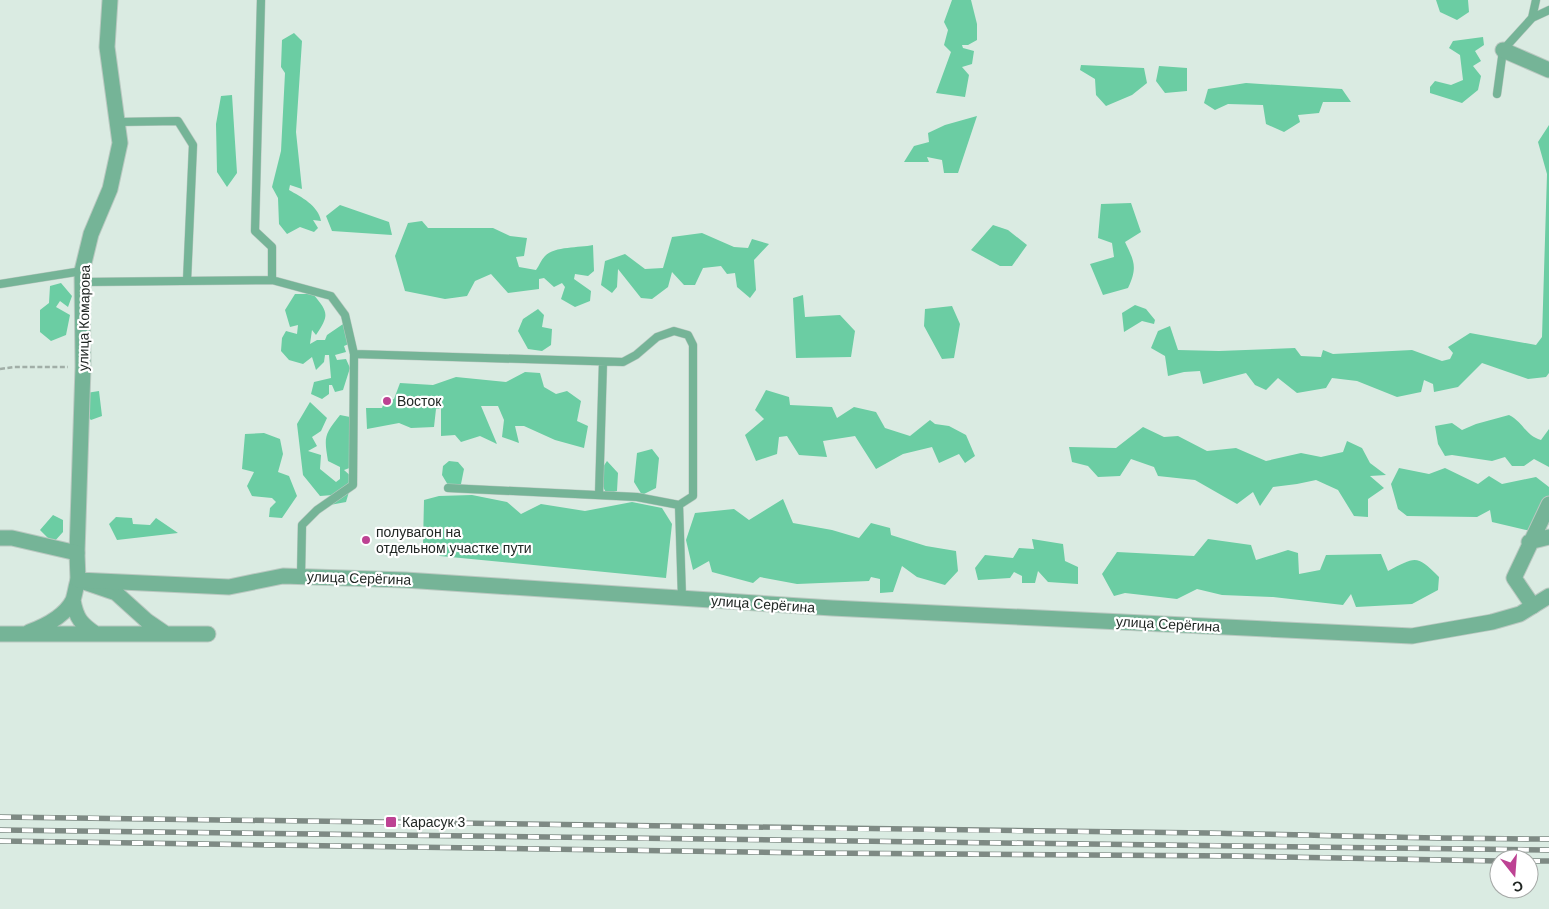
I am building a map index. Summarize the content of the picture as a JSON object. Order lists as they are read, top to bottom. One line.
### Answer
{"streets":{"street":["улица Комарова","улица Серёгина"]},"places":{"other":["Восток","полувагон на отдельном участке пути"],"transit":["Карасук 3"]},"north":"bottom"}
